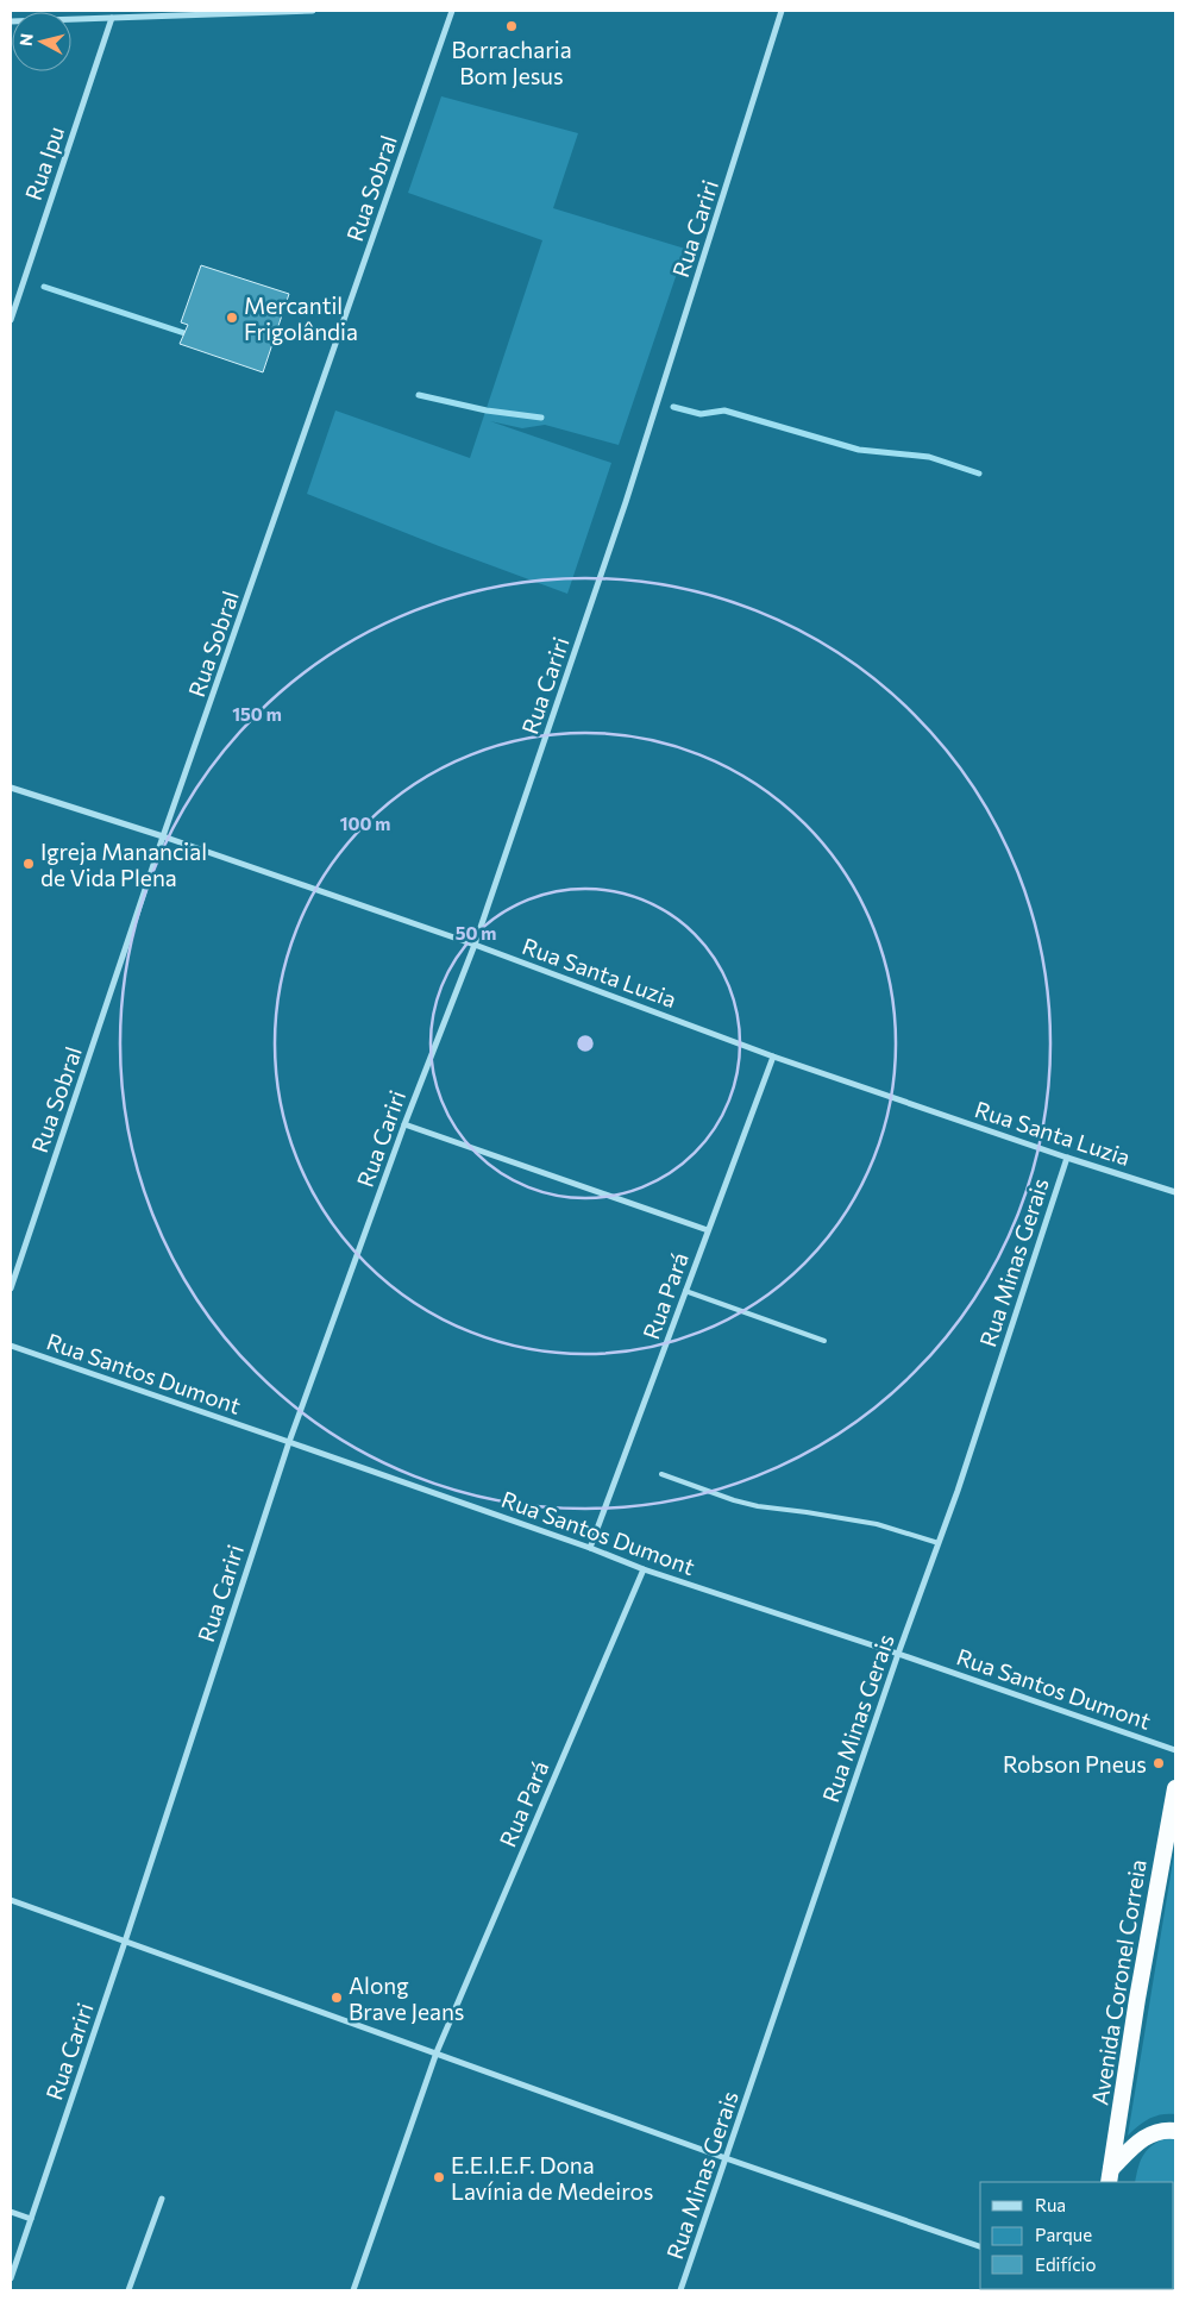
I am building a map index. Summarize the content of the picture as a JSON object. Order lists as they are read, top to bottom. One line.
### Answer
{"streets":{"highway":["Avenida Coronel Correia"],"street":["Rua Ipu","Rua Sobral","Rua Cariri","Rua Santa Luzia","Rua Minas Gerais","Rua Pará","Rua Santos Dumont"]},"crossings":[["Rua Sobral","Rua Santa Luzia"],["Rua Cariri","Rua Santa Luzia"],["Rua Cariri","Rua Santos Dumont"],["Rua Santa Luzia","Rua Minas Gerais"],["Rua Santa Luzia","Rua Pará"],["Rua Minas Gerais","Rua Santos Dumont"],["Rua Pará","Rua Santos Dumont"]],"places":["Borracharia Bom Jesus","Mercantil Frigolândia","Igreja Manancial de Vida Plena","Robson Pneus","Along Brave Jeans","E.E.I.E.F. Dona Lavínia de Medeiros"],"legend":["Rua","Parque","Edifício"],"north":"left","rings":["150 m","100 m","50 m"]}
